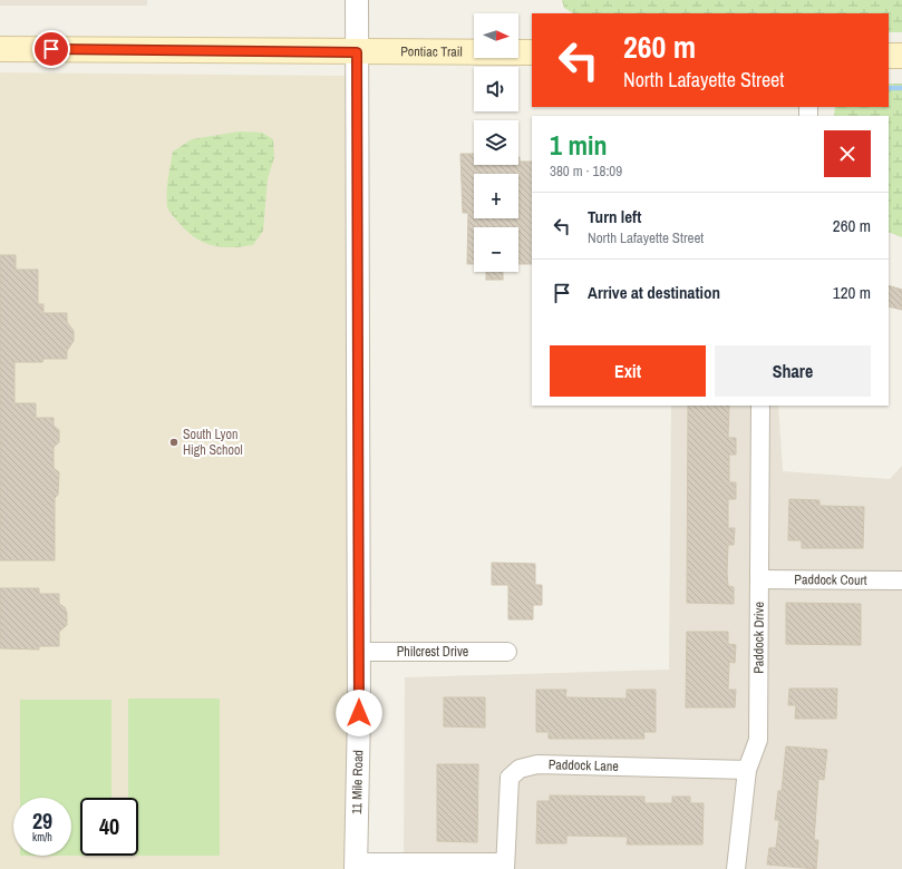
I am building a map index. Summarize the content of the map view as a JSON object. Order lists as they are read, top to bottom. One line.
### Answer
{"streets":{"main road":["Pontiac Trail"],"street":["Paddock Court","Paddock Drive","Philcrest Drive","Paddock Lane","11 Mile Road"]},"crossings":[["Pontiac Trail","11 Mile Road"],["Paddock Court","Paddock Drive"],["Paddock Drive","Paddock Lane"],["Philcrest Drive","11 Mile Road"],["Paddock Lane","11 Mile Road"]],"places":["South Lyon High School"],"north":"right","page":{"map_buttons":["+","−"],"turn":["260 m","North Lafayette Street"],"heading":["1 min","380 m · 18:09"],"list":[{"name":"Turn left","note":"North Lafayette Street","value":"260 m"},{"name":"Arrive at destination","value":"120 m"}],"buttons":["Exit","Share"],"speed":"29 km/h","limit":"40"}}
